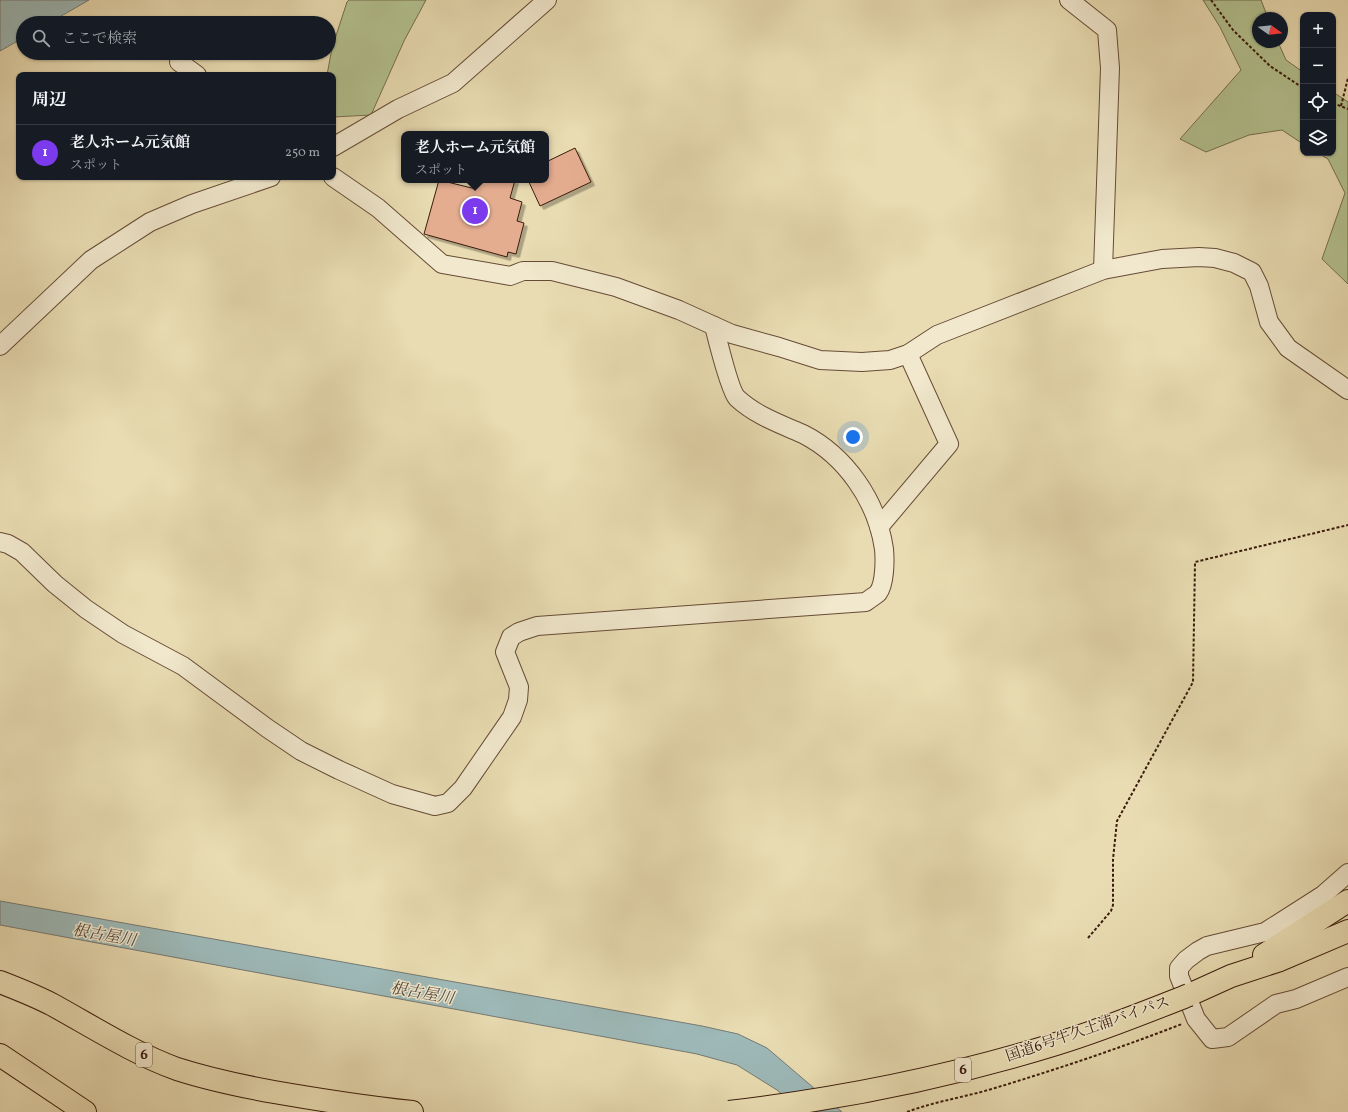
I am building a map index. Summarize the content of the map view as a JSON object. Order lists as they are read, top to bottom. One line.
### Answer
{"streets":{"highway":["国道6号牛久土浦バイパス","6"]},"water":["根古屋川"],"north":"right","page":{"map_buttons":["+","−"],"search":"ここで検索","heading":"周辺","list":[{"mark":"1","name":"老人ホーム元気館","note":"スポット","value":"250 m"}],"popup":["老人ホーム元気館","スポット"],"pins":"1"}}
